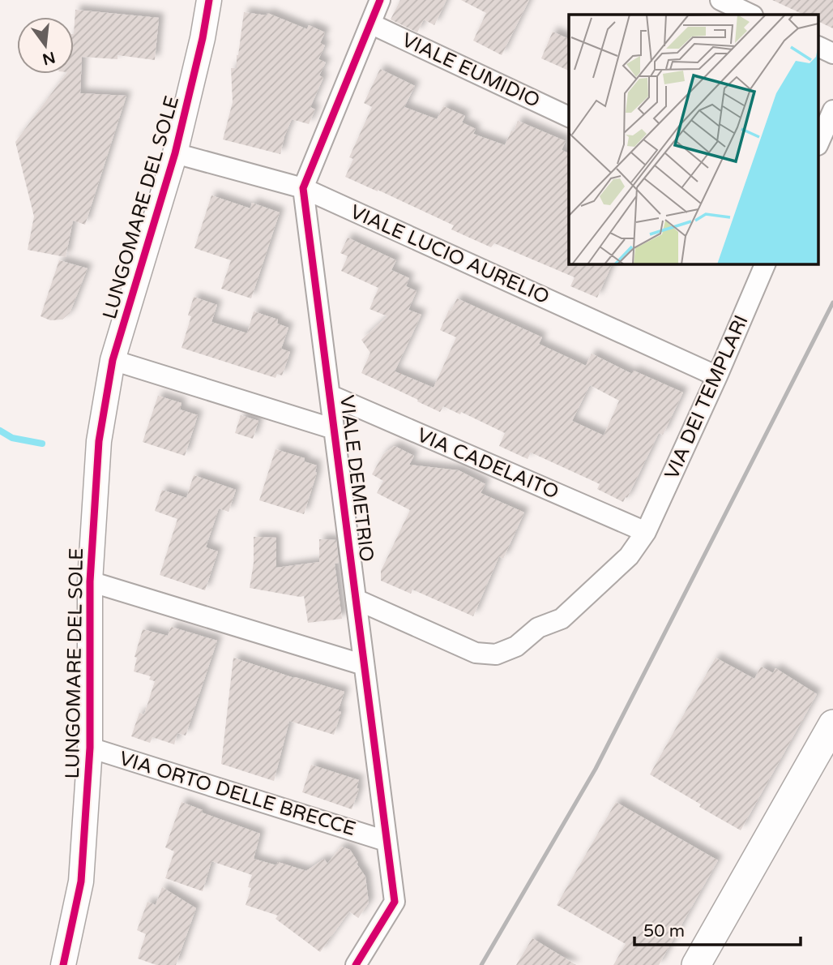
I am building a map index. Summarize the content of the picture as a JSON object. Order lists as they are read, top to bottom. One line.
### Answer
{"streets":{"street":["VIALE EUMIDIO","LUNGOMARE DEL SOLE","VIALE LUCIO AURELIO","VIA DEI TEMPLARI","VIA CADELAITO","VIALE DEMETRIO","VIA ORTO DELLE BRECCE"]},"crossings":[["VIALE EUMIDIO","VIALE DEMETRIO"],["LUNGOMARE DEL SOLE","VIALE LUCIO AURELIO"],["LUNGOMARE DEL SOLE","VIA ORTO DELLE BRECCE"],["VIALE LUCIO AURELIO","VIA DEI TEMPLARI"],["VIALE LUCIO AURELIO","VIALE DEMETRIO"],["VIA DEI TEMPLARI","VIA CADELAITO"],["VIA DEI TEMPLARI","VIALE DEMETRIO"],["VIA CADELAITO","VIALE DEMETRIO"],["VIALE DEMETRIO","VIA ORTO DELLE BRECCE"]],"scale_bar":"50 m","north":"bottom"}
